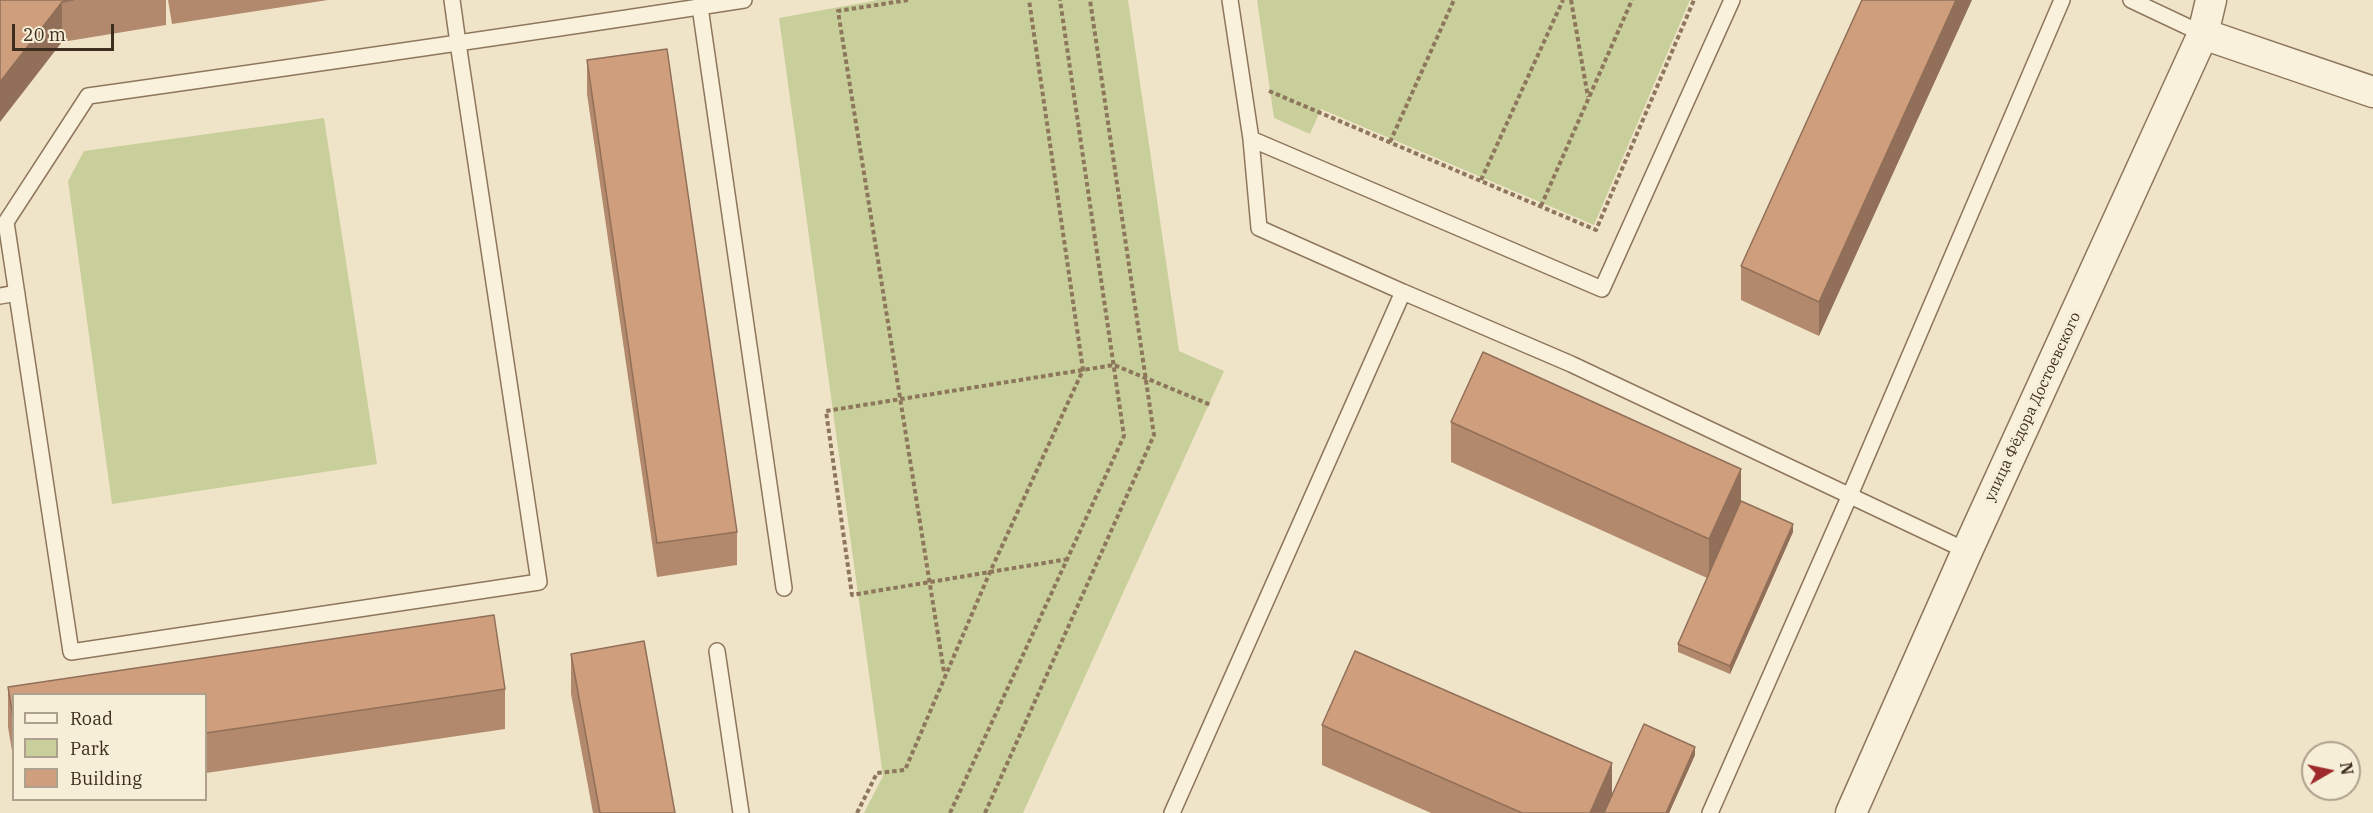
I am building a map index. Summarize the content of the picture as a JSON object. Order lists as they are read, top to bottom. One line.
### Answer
{"streets":{"street":["улица Фёдора Достоевского"]},"legend":["Road","Park","Building"],"scale_bar":"20 m","north":"right"}
